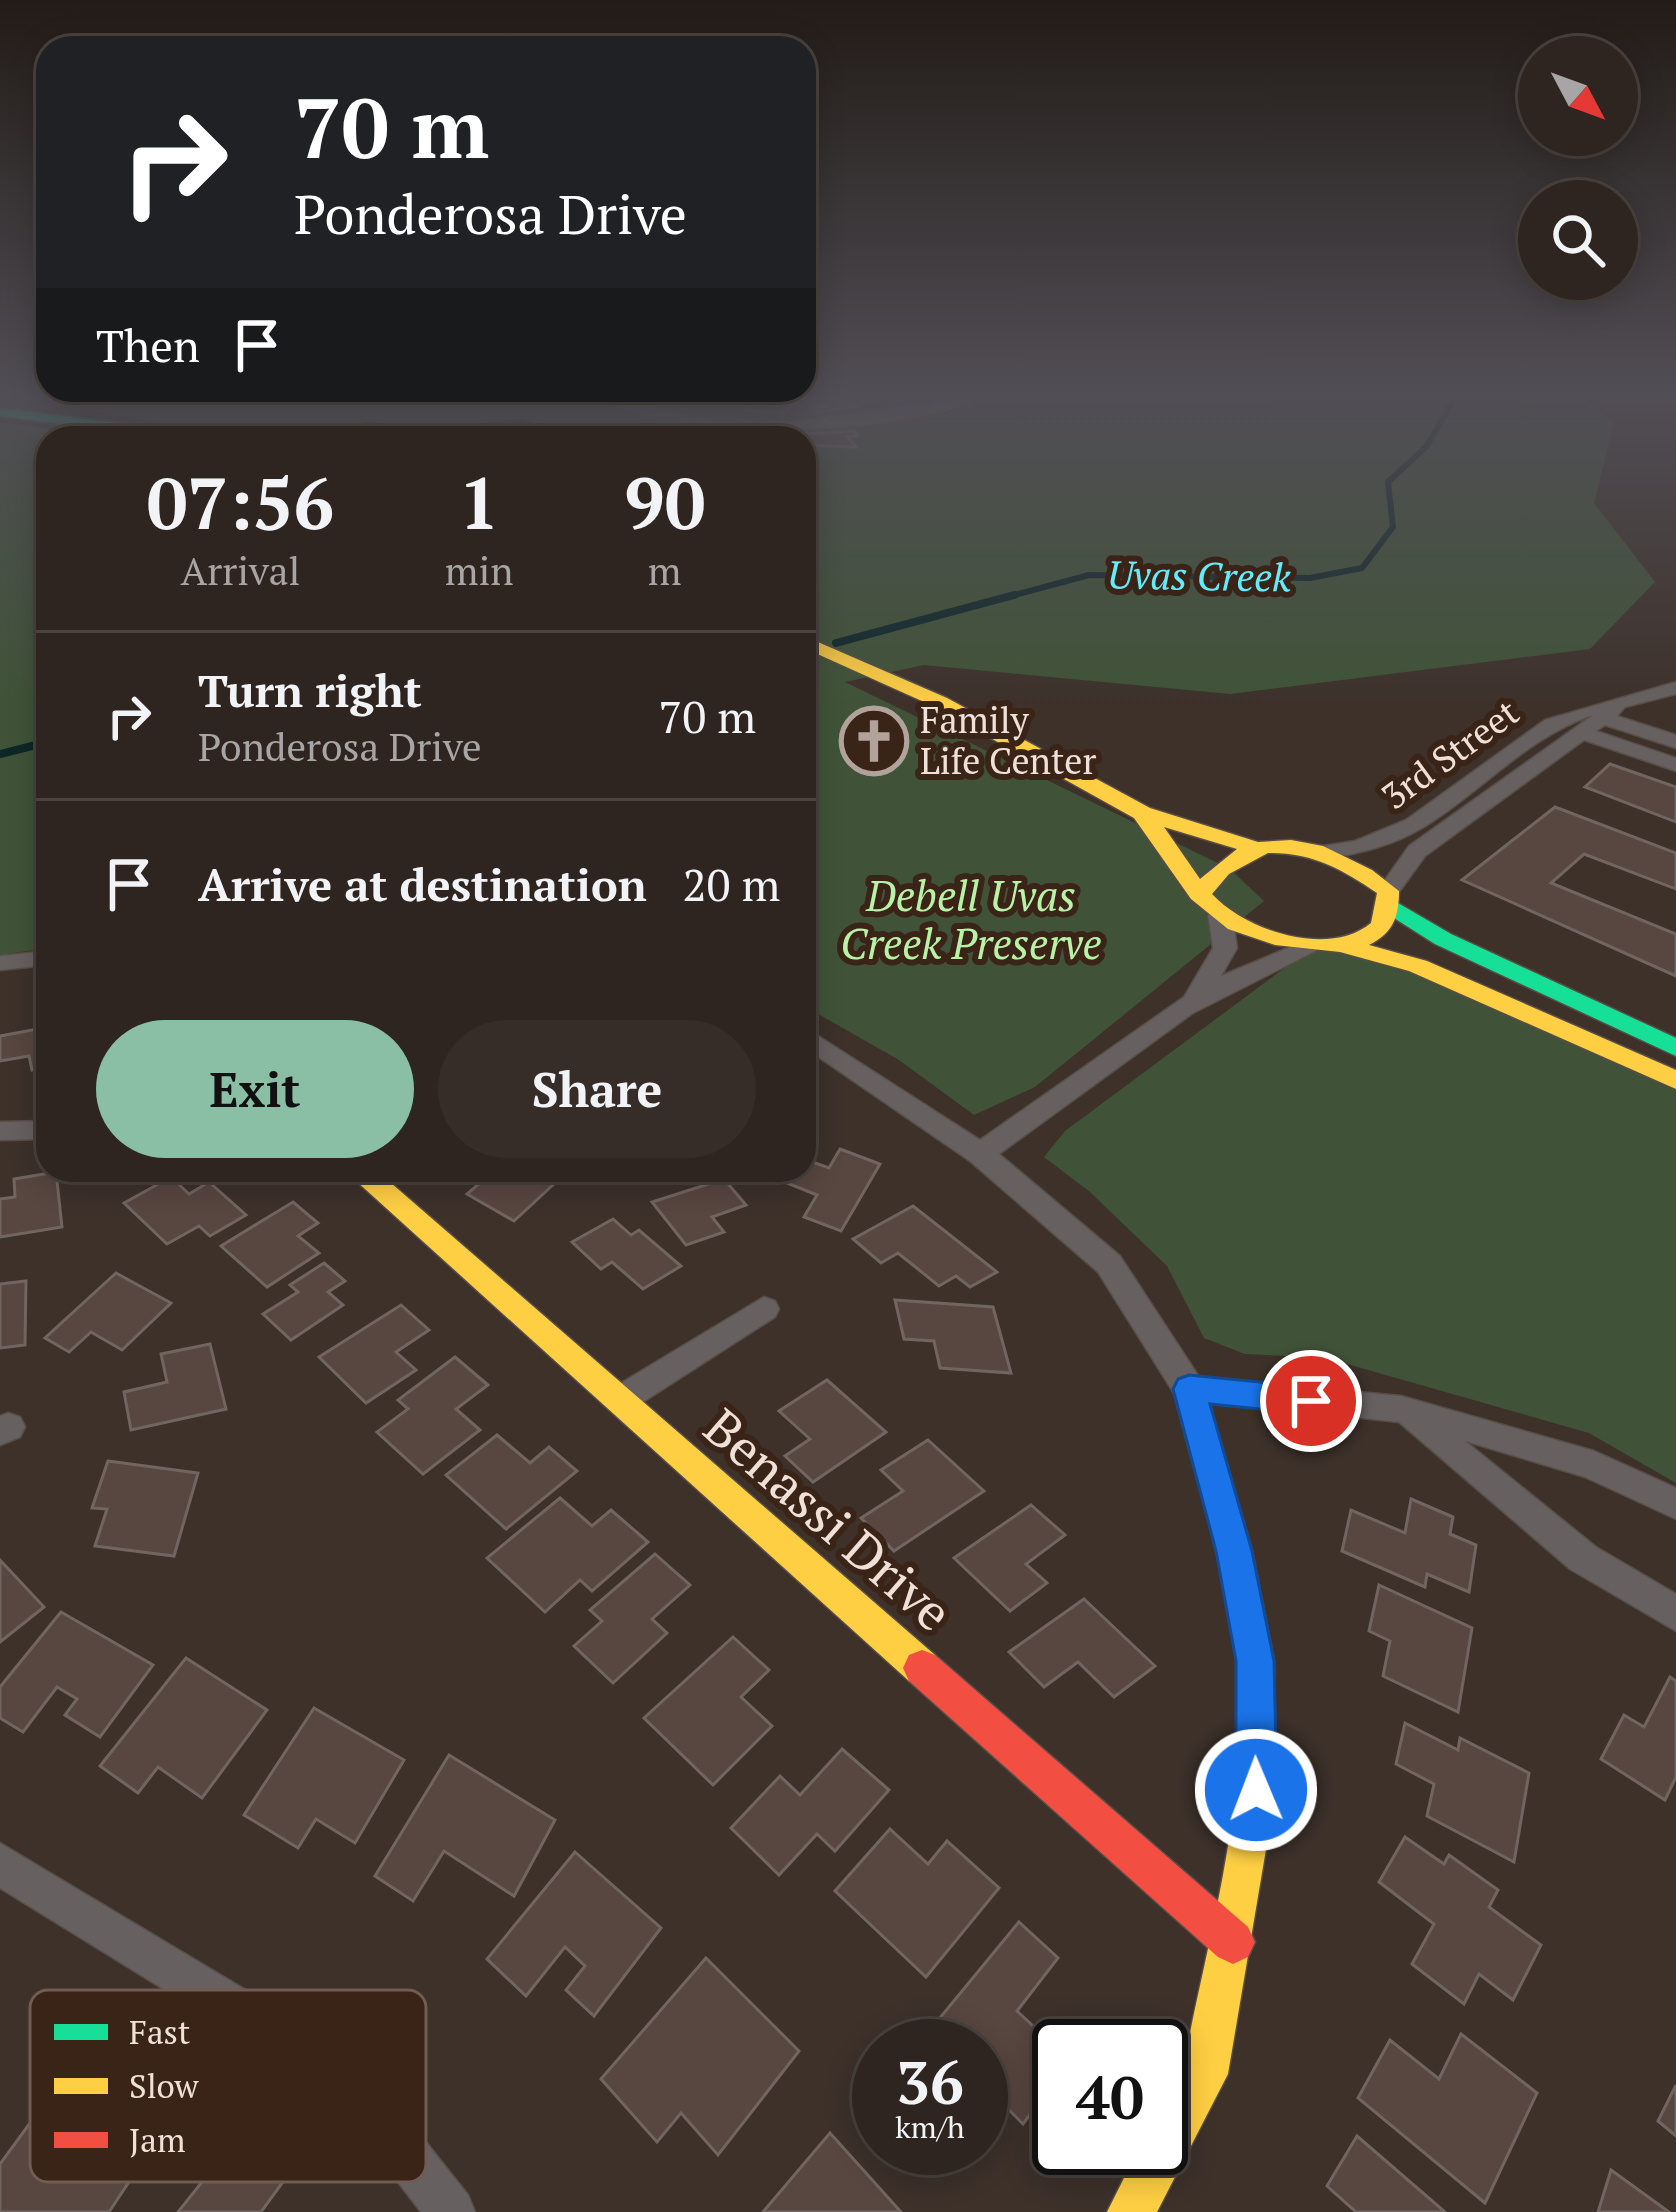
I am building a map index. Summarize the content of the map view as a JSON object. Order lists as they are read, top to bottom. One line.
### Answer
{"streets":{"main road":["Benassi Drive"],"street":["3rd Street"]},"water":["Uvas Creek"],"parks":["Debell Uvas Creek Preserve"],"places":{"church":["Family Life Center"]},"legend":["Fast","Slow","Jam"],"north":"bottom right","page":{"turn":["70 m","Ponderosa Drive"],"then":"Then","eta":["07:56","Arrival","1","min","90","m"],"list":[{"name":"Turn right","note":"Ponderosa Drive","value":"70 m"},{"name":"Arrive at destination","value":"20 m"}],"buttons":["Exit","Share"],"speed":"36 km/h","limit":"40"}}
